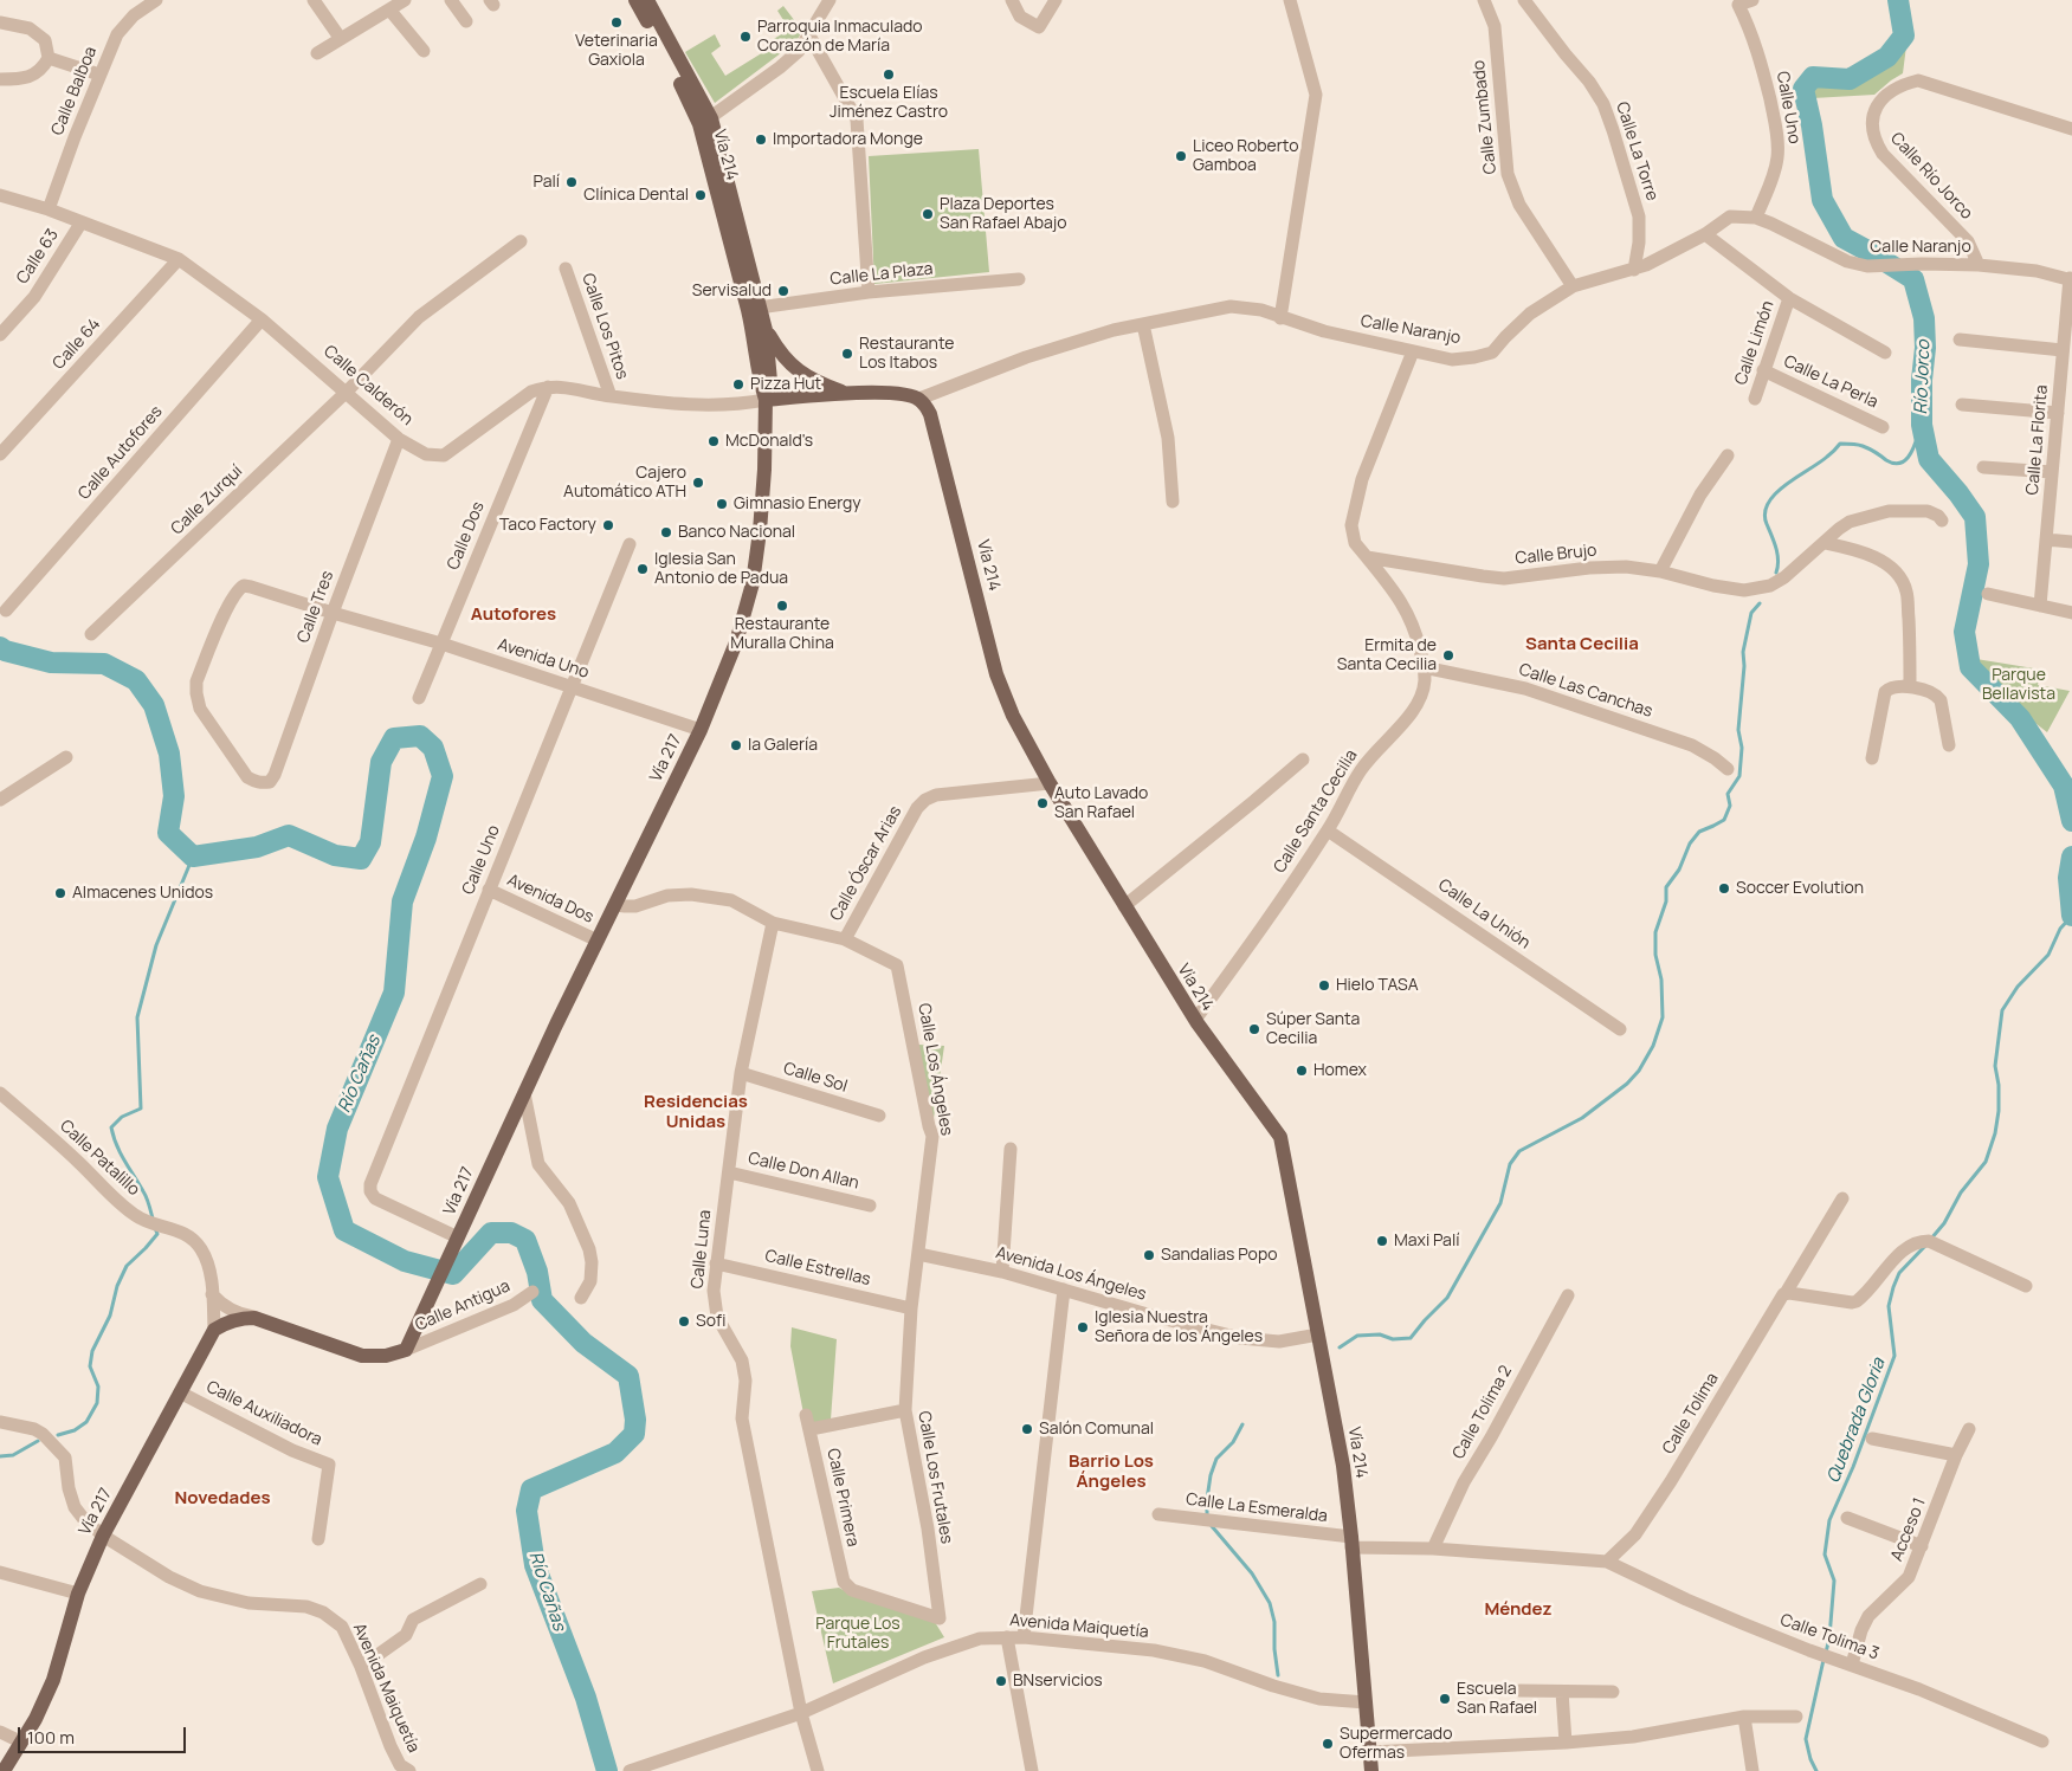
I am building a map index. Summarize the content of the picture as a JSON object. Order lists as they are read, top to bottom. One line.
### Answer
{"streets":{"main road":["Vía 214","Vía 217"],"street":["Calle Balboa","Calle Uno","Calle Zumbado","Calle La Torre","Calle Río Jorco","Calle Naranjo","Calle 63","Calle La Plaza","Calle Los Pitos","Calle Limón","Calle 64","Calle La Perla","Calle Calderón","Calle La Florita","Calle Autofores","Calle Zurquí","Calle Dos","Calle Brujo","Calle Tres","Avenida Uno","Calle Las Canchas","Calle Santa Cecilia","Calle Óscar Arias","Avenida Dos","Calle La Unión","Calle Los Ángeles","Calle Sol","Calle Patalillo","Calle Don Allan","Calle Luna","Calle Estrellas","Avenida Los Ángeles","Calle Antigua","Calle Tolima 2","Calle Auxiliadora","Calle Tolima","Calle Los Frutales","Calle Primera","Calle La Esmeralda","Acceso 1","Avenida Maiquetía","Calle Tolima 3"]},"crossings":[["Calle Balboa","Calle Calderón"],["Calle Uno","Calle Naranjo"],["Calle Uno","Avenida Uno"],["Calle Uno","Vía 217"],["Calle Uno","Avenida Dos"],["Calle Zumbado","Calle Naranjo"],["Calle La Torre","Calle Naranjo"],["Vía 214","Calle Naranjo"],["Vía 214","Calle La Plaza"],["Vía 214","Calle Calderón"],["Vía 214","Vía 217"],["Vía 214","Calle Santa Cecilia"],["Vía 214","Calle Óscar Arias"],["Vía 214","Avenida Los Ángeles"],["Vía 214","Calle La Esmeralda"],["Vía 214","Avenida Maiquetía"],["Calle Río Jorco","Calle Naranjo"],["Calle Naranjo","Calle La Florita"],["Calle 63","Calle Calderón"],["Calle Los Pitos","Calle Calderón"],["Calle Limón","Calle La Perla"],["Calle 64","Calle Calderón"],["Calle Calderón","Calle Autofores"],["Calle Calderón","Calle Zurquí"],["Calle Calderón","Calle Dos"],["Calle Calderón","Calle Tres"],["Calle Calderón","Vía 217"],["Calle Dos","Avenida Uno"],["Calle Brujo","Calle Santa Cecilia"],["Calle Tres","Avenida Uno"],["Avenida Uno","Vía 217"],["Calle Las Canchas","Calle Santa Cecilia"],["Vía 217","Calle Óscar Arias"],["Vía 217","Avenida Dos"],["Vía 217","Calle Patalillo"],["Vía 217","Calle Antigua"],["Vía 217","Calle Auxiliadora"],["Vía 217","Avenida Maiquetía"],["Calle Santa Cecilia","Calle La Unión"],["Calle Óscar Arias","Calle Los Ángeles"],["Calle Óscar Arias","Calle Luna"],["Calle Los Ángeles","Calle Estrellas"],["Calle Los Ángeles","Avenida Los Ángeles"],["Calle Los Ángeles","Calle Los Frutales"],["Calle Sol","Calle Luna"],["Calle Don Allan","Calle Luna"],["Calle Luna","Calle Estrellas"],["Calle Luna","Avenida Maiquetía"],["Calle Estrellas","Calle Los Frutales"],["Calle Tolima","Calle Tolima 3"],["Calle Los Frutales","Calle Primera"],["Acceso 1","Calle Tolima 3"]],"districts":["Autofores","Santa Cecilia","Residencias Unidas","Barrio Los Ángeles","Novedades","Méndez"],"water":["Río Jorco","Río Cañas","Quebrada Gloria"],"parks":["Parque Bellavista","Parque Los Frutales"],"places":["Veterinaria Gaxiola","Parroquia Inmaculado Corazón de María","Escuela Elías Jiménez Castro","Importadora Monge","Liceo Roberto Gamboa","Palí","Clínica Dental","Plaza Deportes San Rafael Abajo","Servisalud","Restaurante Los Itabos","Pizza Hut","McDonald's","Cajero Automático ATH","Gimnasio Energy","Taco Factory","Banco Nacional","Iglesia San Antonio de Padua","Restaurante Muralla China","Ermita de Santa Cecilia","la Galería","Auto Lavado San Rafael","Soccer Evolution","Almacenes Unidos","Hielo TASA","Súper Santa Cecilia","Homex","Maxi Palí","Sandalias Popo","Sofi","Iglesia Nuestra Señora de los Ángeles","Salón Comunal","BNservicios","Escuela San Rafael","Supermercado Ofermas"],"scale_bar":"100 m"}
